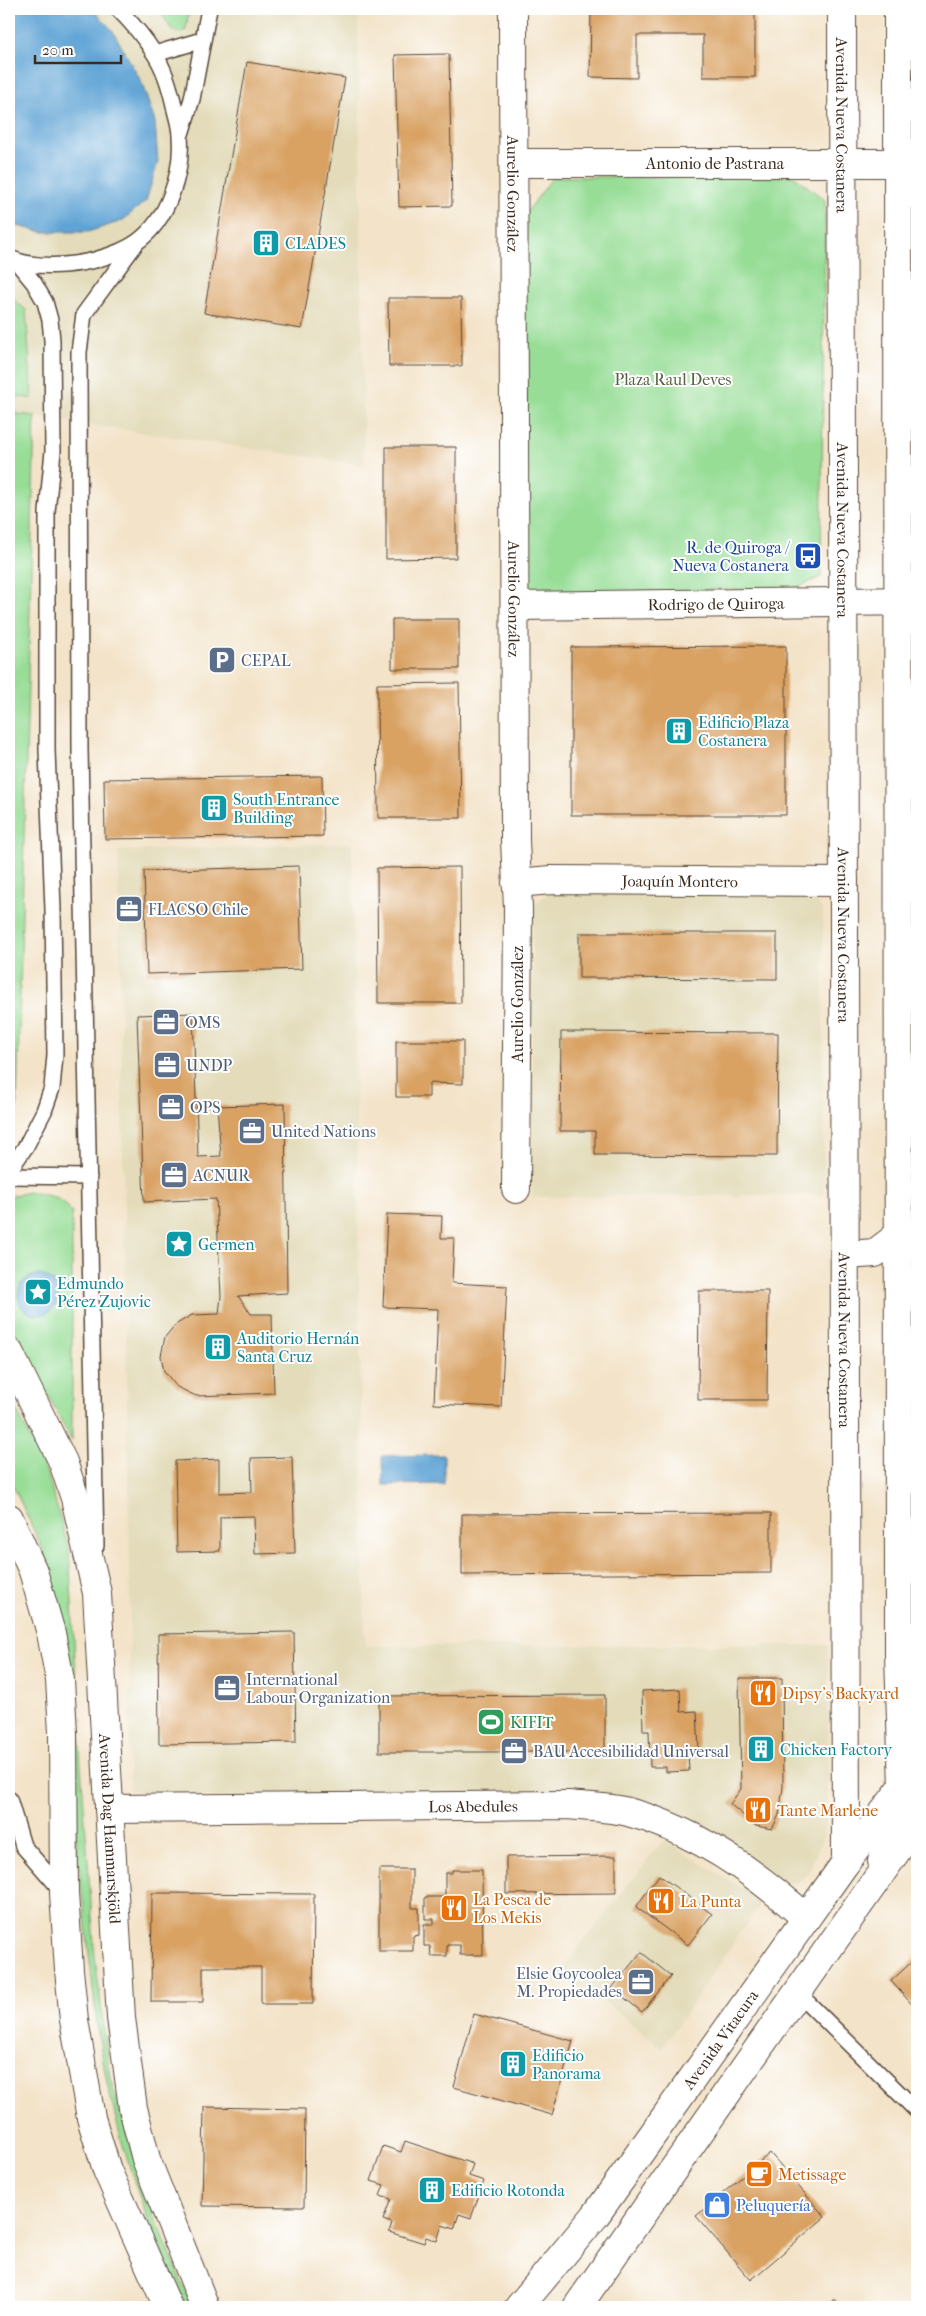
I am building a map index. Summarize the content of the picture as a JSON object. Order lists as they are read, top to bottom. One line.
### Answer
{"streets":{"main road":["Avenida Nueva Costanera","Antonio de Pastrana","Aurelio González","Rodrigo de Quiroga","Joaquín Montero","Los Abedules","Avenida Dag Hammarskjöld","Avenida Vitacura"]},"crossings":[["Avenida Nueva Costanera","Antonio de Pastrana"],["Avenida Nueva Costanera","Rodrigo de Quiroga"],["Avenida Nueva Costanera","Joaquín Montero"],["Avenida Nueva Costanera","Avenida Vitacura"],["Antonio de Pastrana","Aurelio González"],["Aurelio González","Rodrigo de Quiroga"],["Aurelio González","Joaquín Montero"],["Los Abedules","Avenida Dag Hammarskjöld"],["Los Abedules","Avenida Vitacura"]],"parks":["Plaza Raul Deves"],"places":{"building":["CLADES","Edificio Plaza Costanera","South Entrance Building","Auditorio Hernán Santa Cruz","Chicken Factory","Edificio Panorama","Edificio Rotonda"],"bus stop":["R. de Quiroga / Nueva Costanera"],"parking":["CEPAL"],"office":["FLACSO Chile","OMS","UNDP","OPS","United Nations","ACNUR","International Labour Organization","BAU Accesibilidad Universal","Elsie Goycoolea M. Propiedades"],"place":["Germen","Edmundo Pérez Zujovic"],"restaurant":["Dipsy's Backyard","Tante Marlene","La Punta","La Pesca de Los Mekis"],"sports":["KIFIT"],"cafe":["Metissage"],"shop":["Peluquería"]},"scale_bar":"20 m"}
